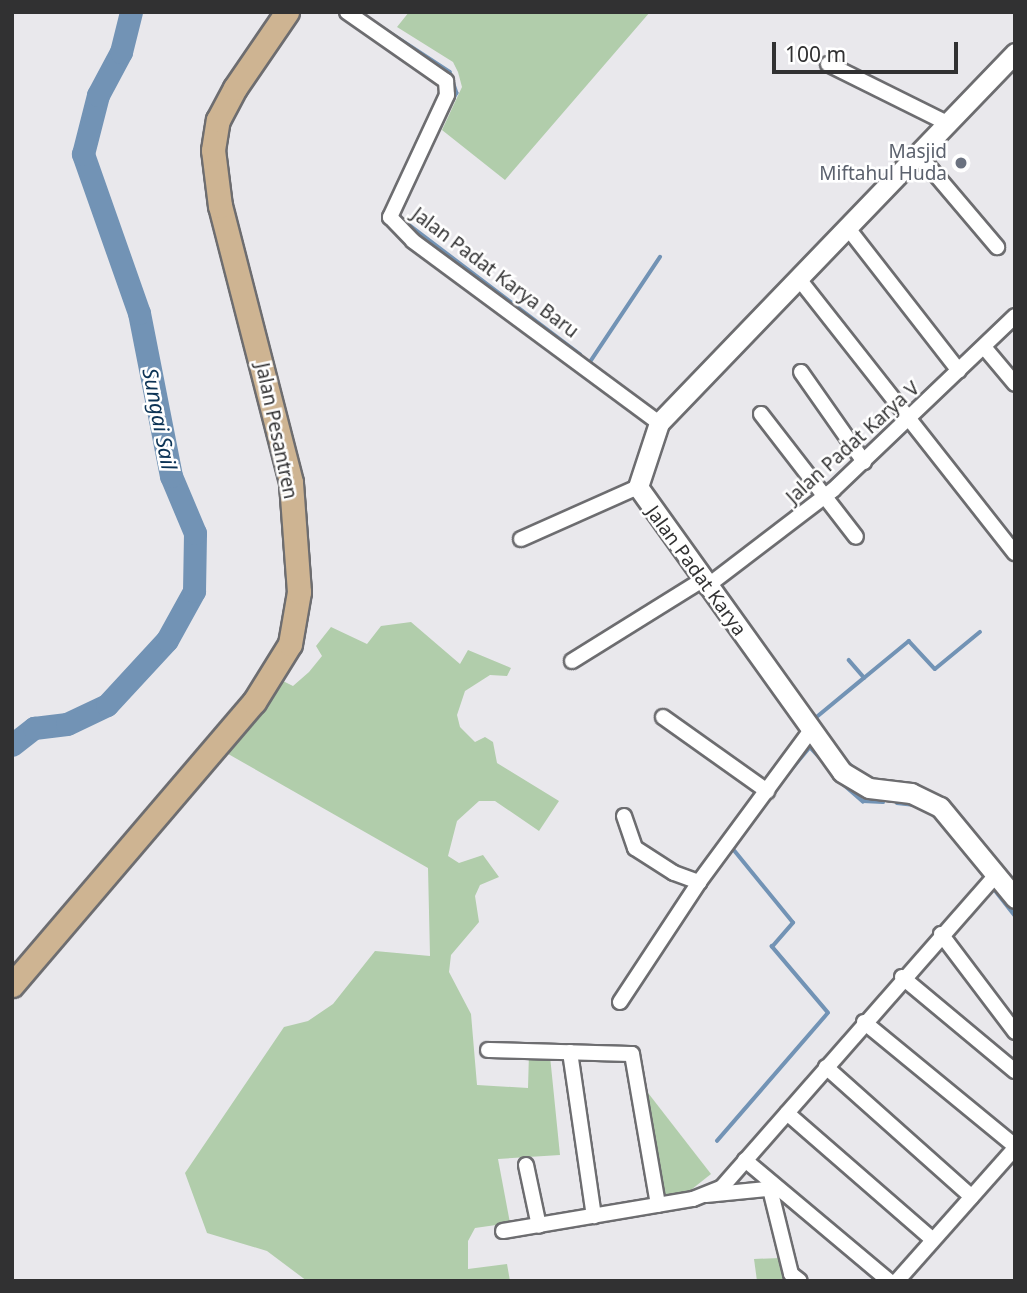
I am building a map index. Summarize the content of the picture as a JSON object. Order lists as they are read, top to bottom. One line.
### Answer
{"streets":{"main road":["Jalan Pesantren"],"street":["Jalan Padat Karya Baru","Jalan Padat Karya V","Jalan Padat Karya"]},"crossings":[["Jalan Padat Karya Baru","Jalan Padat Karya"],["Jalan Padat Karya V","Jalan Padat Karya"]],"water":["Sungai Sail"],"places":["Masjid Miftahul Huda"],"scale_bar":"100 m"}
